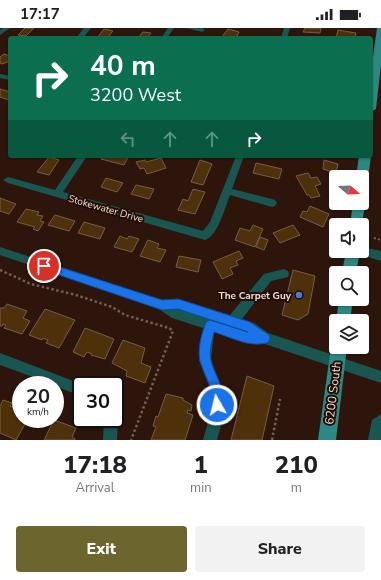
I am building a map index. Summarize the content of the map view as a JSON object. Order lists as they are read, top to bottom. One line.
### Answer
{"streets":{"main road":["6200 South"],"street":["Stokewater Drive"]},"places":["The Carpet Guy"],"north":"right","page":{"status":"17:17","turn":["40 m","3200 West"],"speed":"20 km/h","limit":"30","eta":["17:18","Arrival","1","min","210","m"],"buttons":["Exit","Share"]}}
